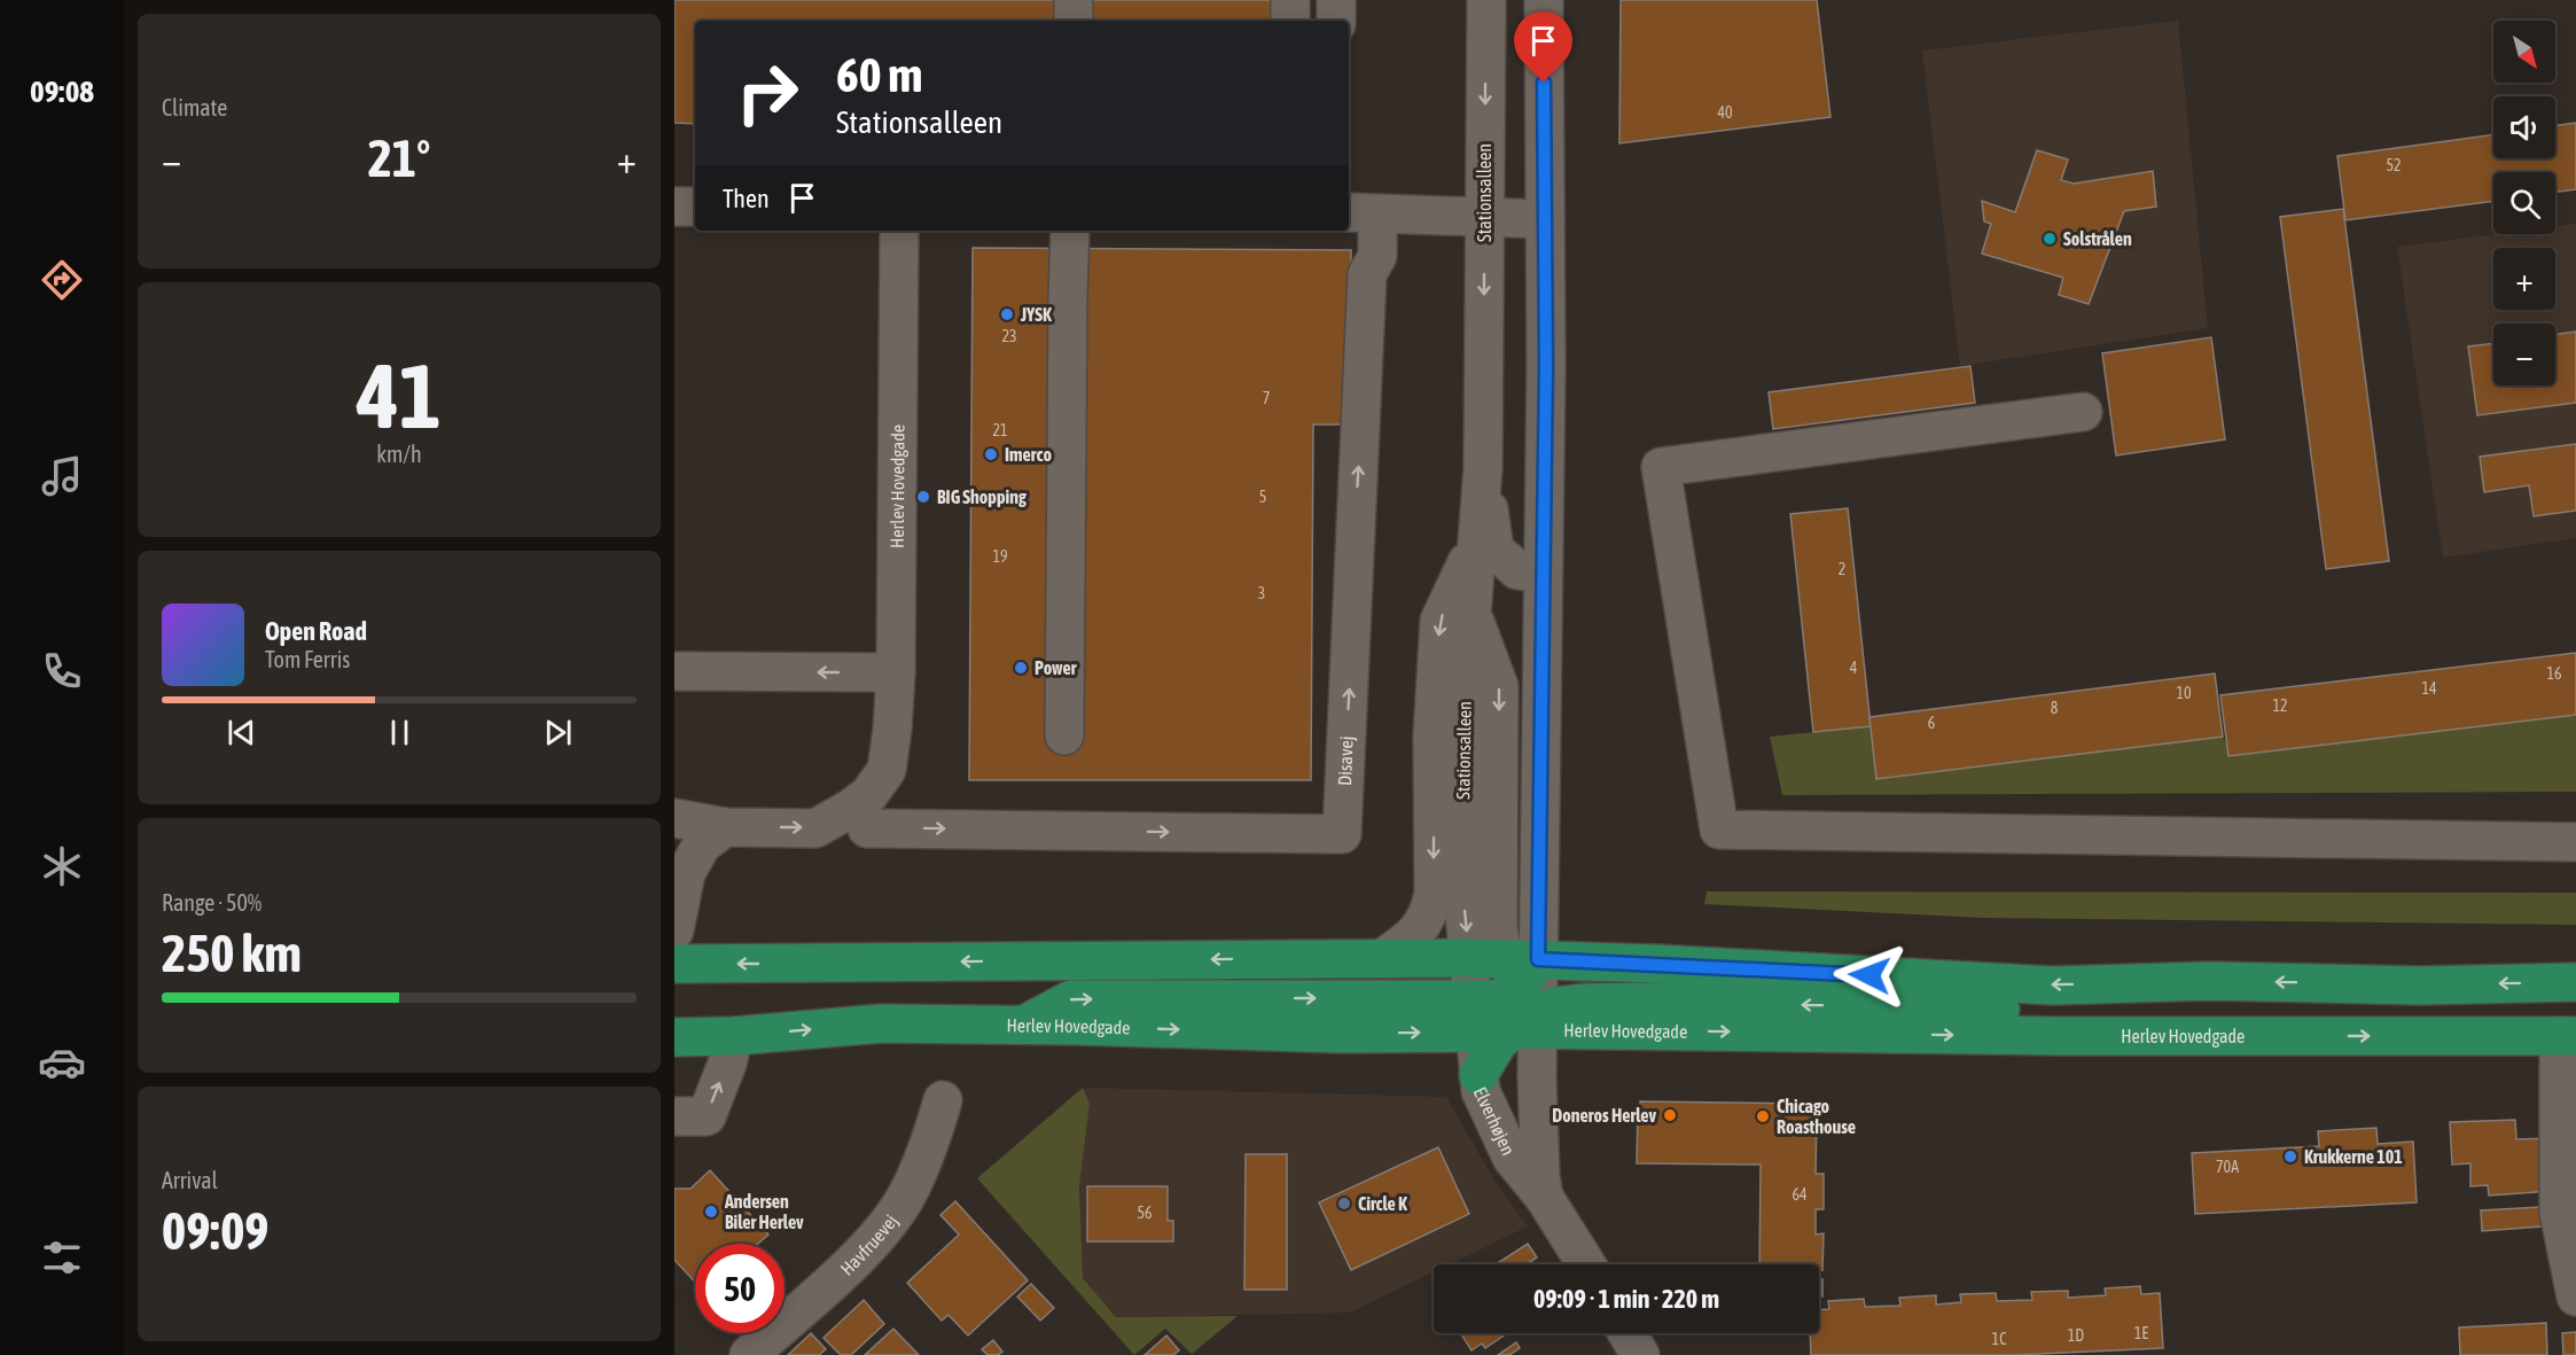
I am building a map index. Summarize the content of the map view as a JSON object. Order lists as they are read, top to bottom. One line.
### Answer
{"streets":{"main road":["Herlev Hovedgade"],"street":["Stationsalleen","Disavej","Elverhøjen","Havfruevej"]},"crossings":[["Stationsalleen","Herlev Hovedgade"],["Stationsalleen","Disavej"],["Stationsalleen","Elverhøjen"],["Herlev Hovedgade","Elverhøjen"]],"places":["Solstrålen","JYSK","Imerco","BIG Shopping","Power","Doneros Herlev","Chicago Roasthouse","Krukkerne 101","Circle K","Andersen Biler Herlev"],"house_numbers":["40","52","23","7","21","5","19","2","3","4","16","14","10","12","8","6","70A","64","56","1E","1D","1C"],"north":"bottom right","page":{"tabs":"09:08","tile":["Climate",["41","km/h"],["Range · 50%","250 km"],["Arrival","09:09"]],"map_buttons":["+","−"],"turn":["60 m","Stationsalleen"],"heat":["−","21°","+"],"then":"Then","song":["Open Road","Tom Ferris"],"limit":"50","trip":"09:09 · 1 min · 220 m"}}
